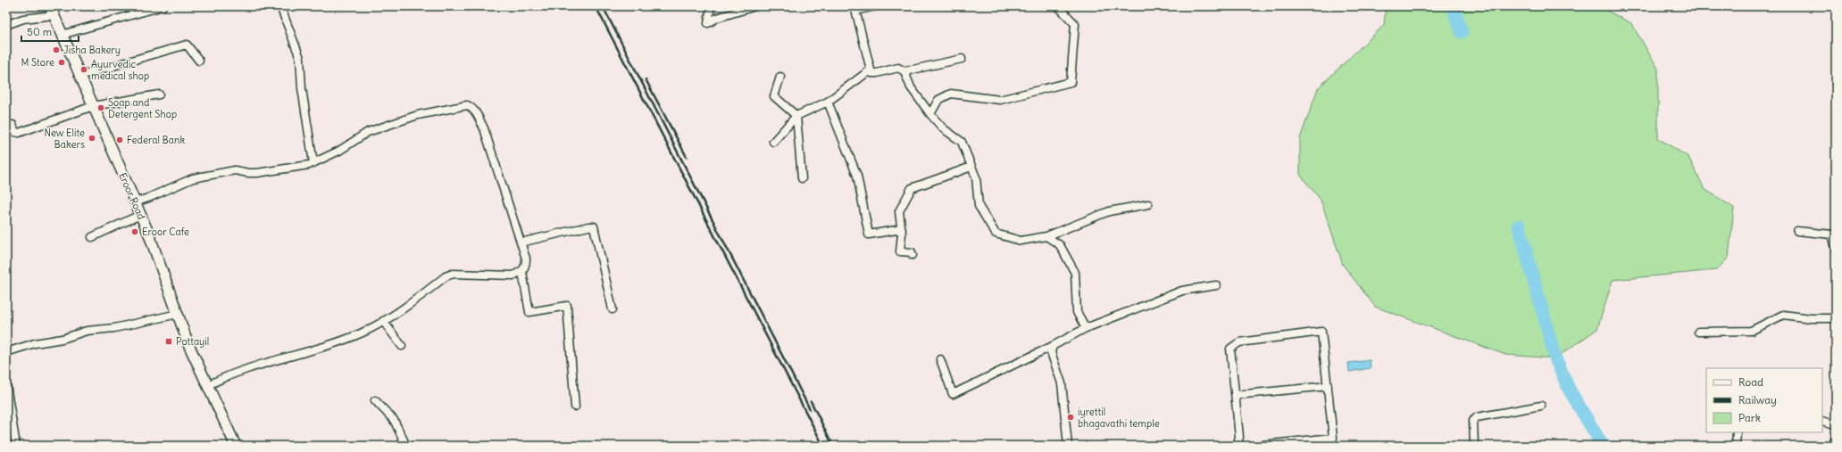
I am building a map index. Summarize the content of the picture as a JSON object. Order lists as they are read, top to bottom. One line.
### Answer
{"streets":{"main road":["Eroor Road"]},"places":{"other":["Jisha Bakery","M Store","Ayurvedic medical shop","Soap and Detergent Shop","New Elite Bakers","Federal Bank","Eroor Cafe","iyrettil bhagavathi temple"],"transit":["Pottayil"]},"legend":["Road","Railway","Park"],"scale_bar":"50 m"}
